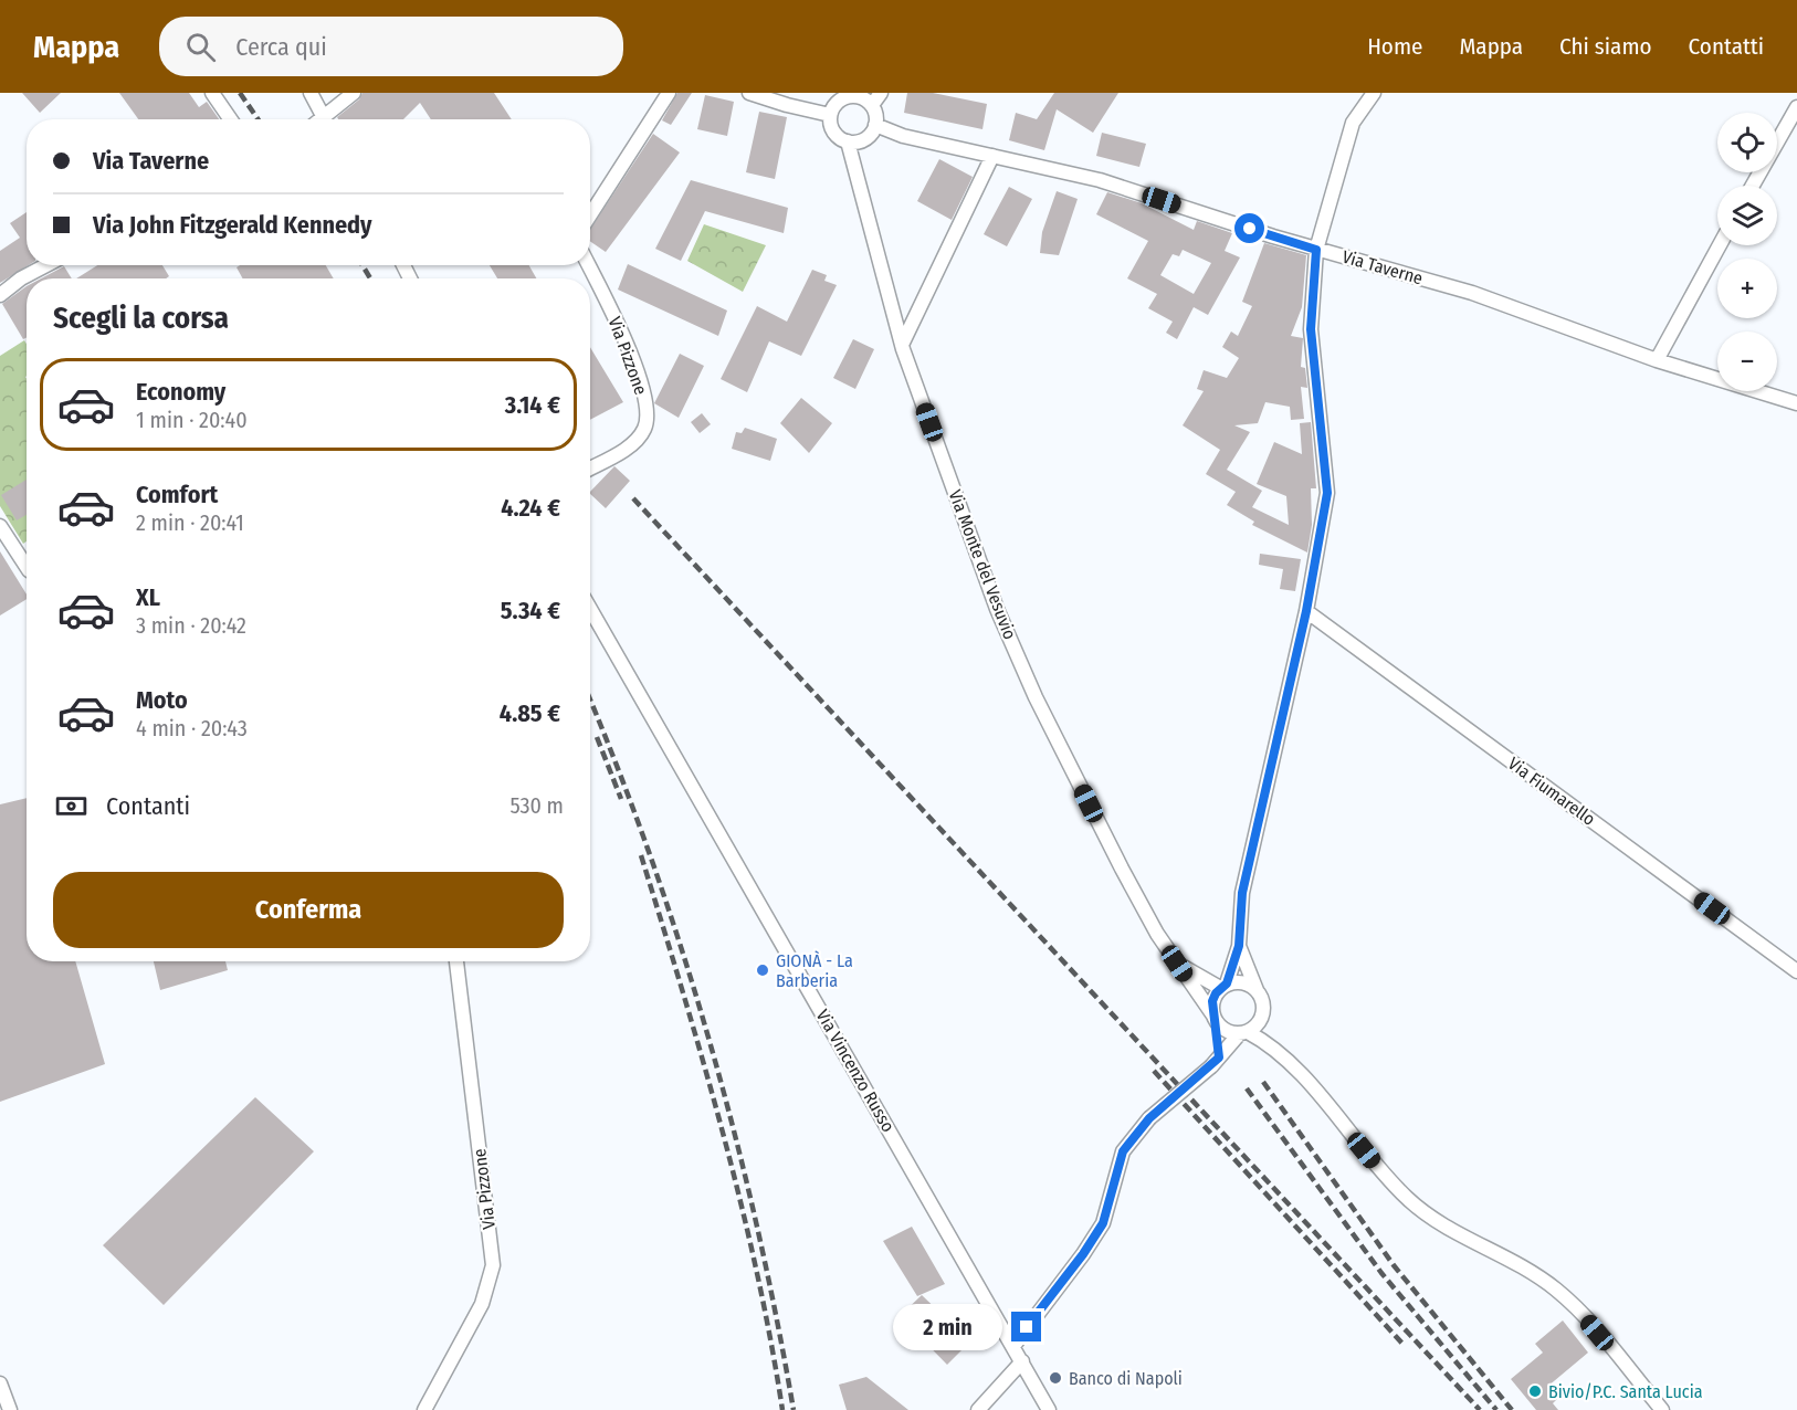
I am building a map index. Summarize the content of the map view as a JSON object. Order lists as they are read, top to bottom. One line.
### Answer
{"streets":{"street":["Via Taverne","Via Pizzone","Via Monte del Vesuvio","Via Fiumarello","Via Vincenzo Russo"]},"crossings":[["Via Taverne","Via Monte del Vesuvio"]],"places":["GIONÀ - La Barberia","Banco di Napoli","Bivio/P.C. Santa Lucia"],"page":{"header":"Mappa","search":"Cerca qui","nav":["Home","Mappa","Chi siamo","Contatti"],"map_buttons":["+","−"],"banner":["Via Taverne","Via John Fitzgerald Kennedy"],"heading":"Scegli la corsa","list":[{"name":"Economy","note":"1 min · 20:40","value":"3.14 €"},{"name":"Comfort","note":"2 min · 20:41","value":"4.24 €"},{"name":"XL","note":"3 min · 20:42","value":"5.34 €"},{"name":"Moto","note":"4 min · 20:43","value":"4.85 €"}],"pay":["Contanti","530 m"],"buttons":"Conferma","bubble":"2 min"}}
